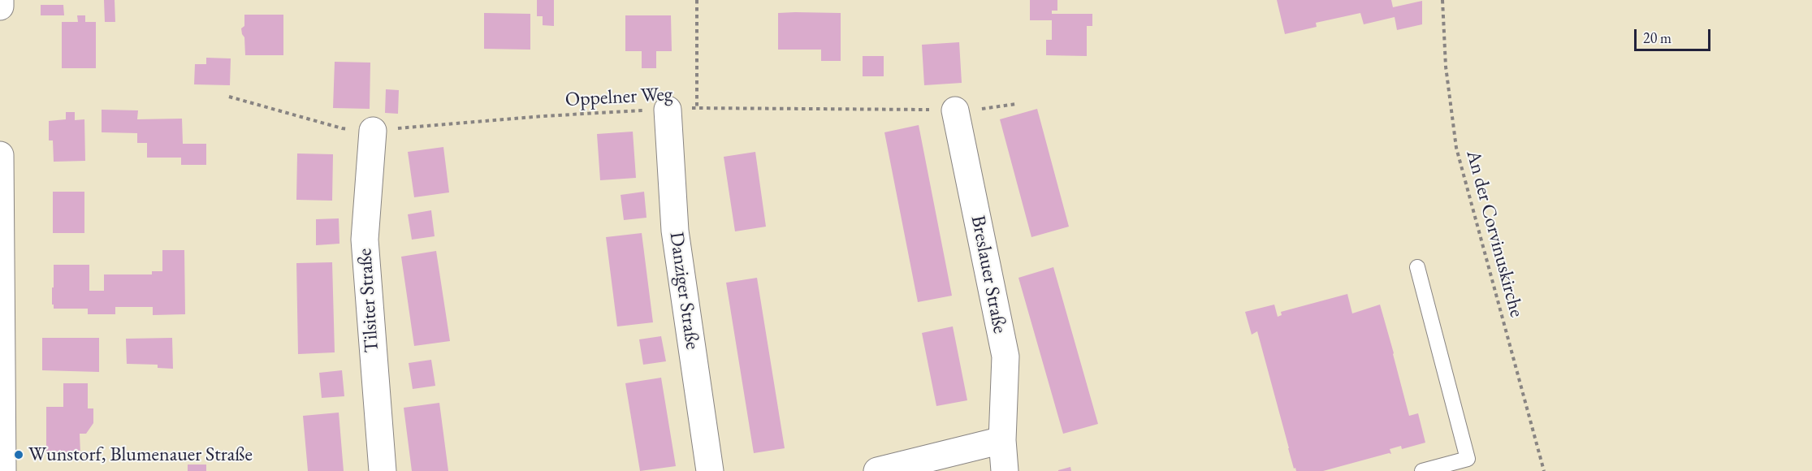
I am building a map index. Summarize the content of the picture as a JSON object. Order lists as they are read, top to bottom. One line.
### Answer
{"streets":{"street":["Breslauer Straße","Danziger Straße","Tilsiter Straße"],"path":["Oppelner Weg","An der Corvinuskirche"]},"crossings":[["Oppelner Weg","Breslauer Straße"],["Oppelner Weg","Danziger Straße"],["Oppelner Weg","Tilsiter Straße"]],"places":["Wunstorf, Blumenauer Straße"],"scale_bar":"20 m"}
